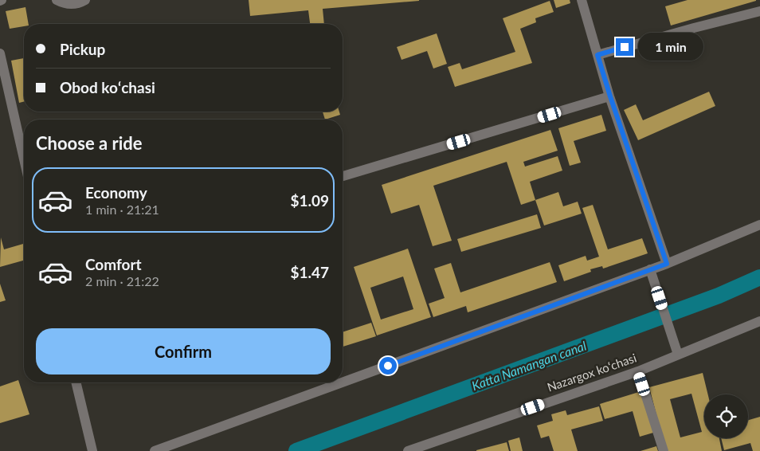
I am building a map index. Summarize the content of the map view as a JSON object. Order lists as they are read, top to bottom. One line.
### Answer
{"streets":{"street":["Nazargox koʻchasi"]},"water":["Katta Namangan canal"],"page":{"banner":["Pickup","Obod koʻchasi"],"bubble":"1 min","heading":"Choose a ride","list":[{"name":"Economy","note":"1 min · 21:21","value":"$1.09"},{"name":"Comfort","note":"2 min · 21:22","value":"$1.47"}],"buttons":"Confirm"}}
